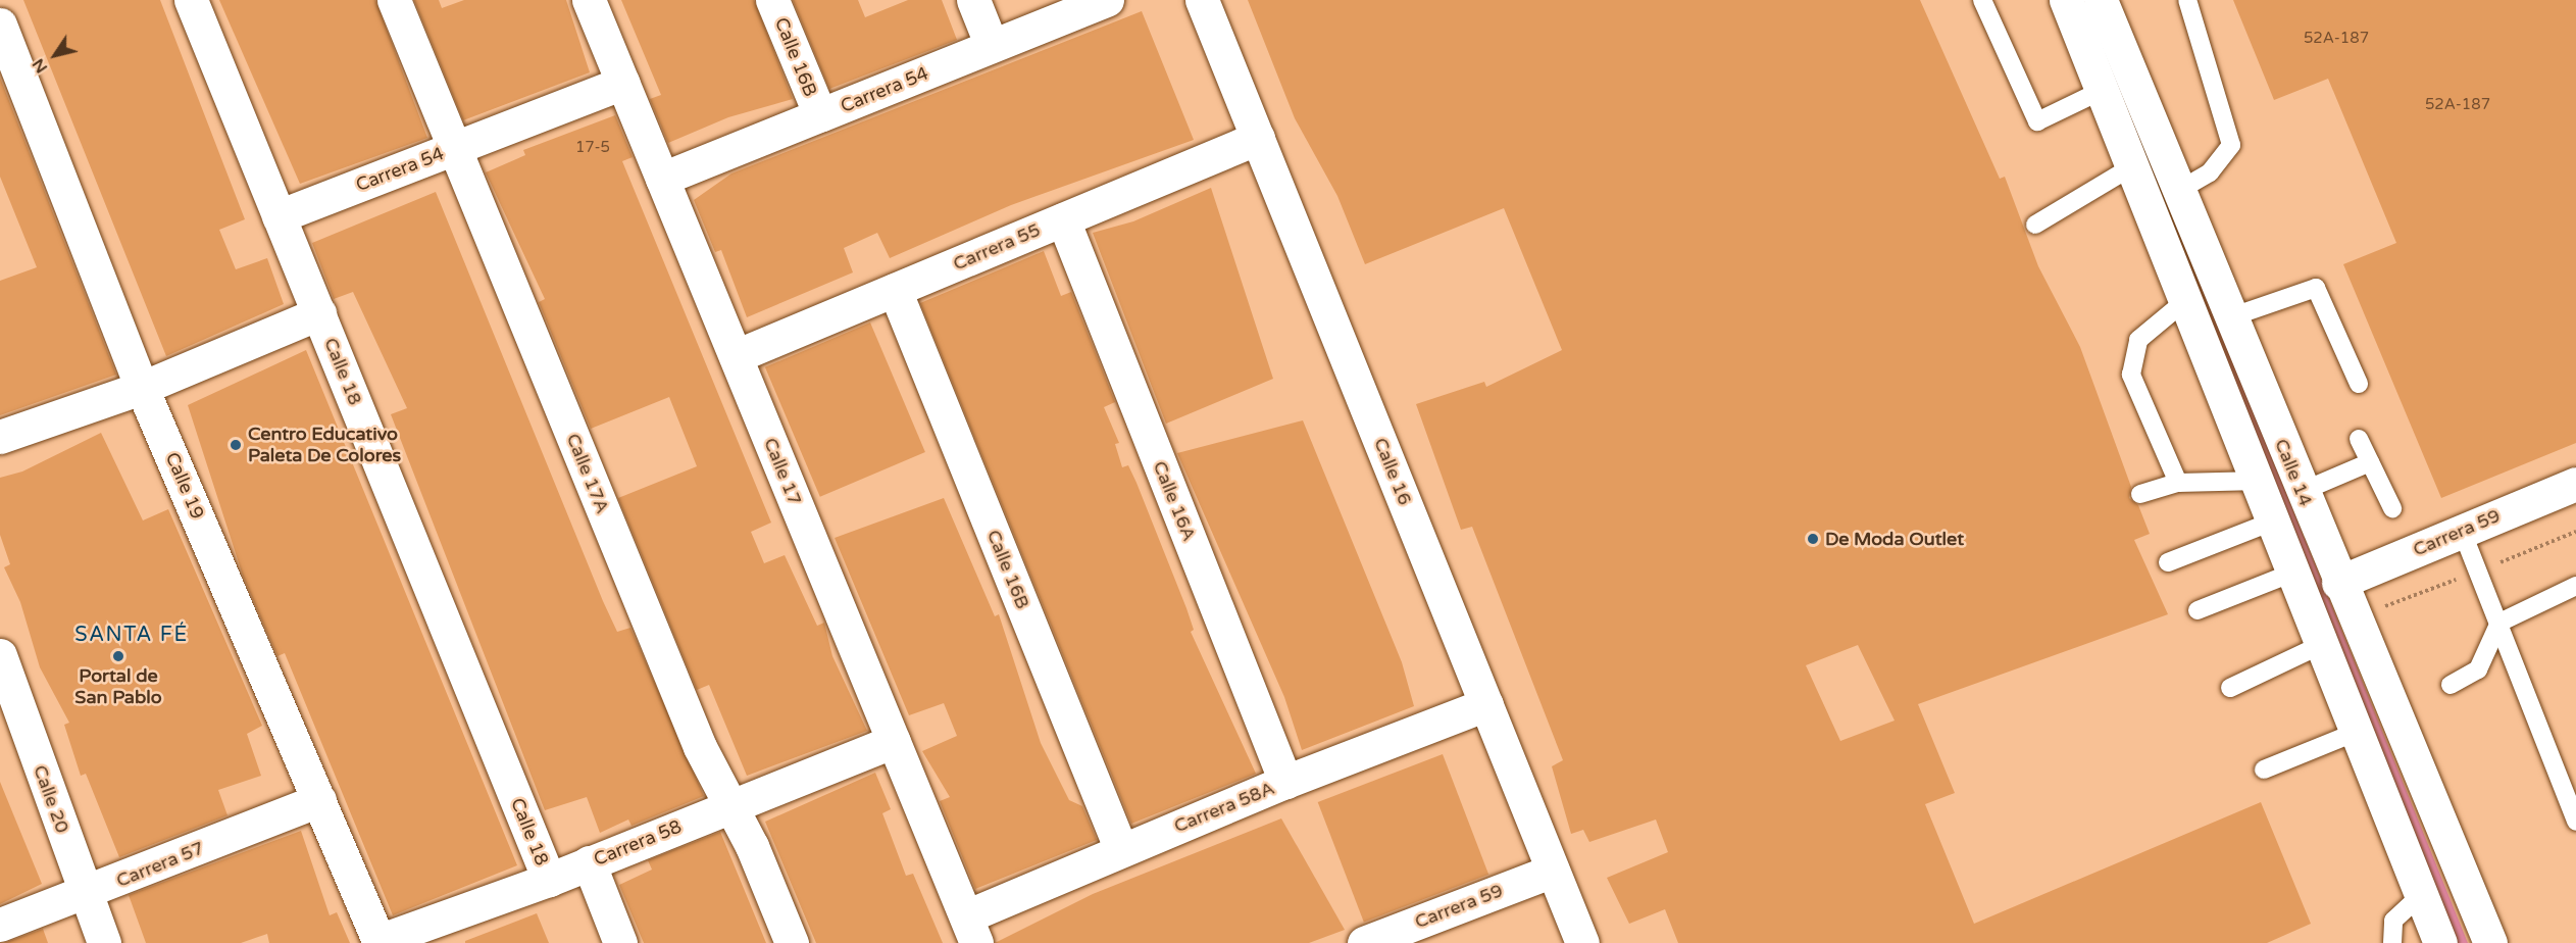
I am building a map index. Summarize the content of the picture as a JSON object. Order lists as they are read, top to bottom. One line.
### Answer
{"streets":{"street":["Calle 16B","Carrera 54","Carrera 55","Calle 18","Calle 17","Calle 16","Calle 14","Calle 17A","Calle 19","Calle 16A","Carrera 59","Calle 20","Carrera 58A","Carrera 58","Carrera 57"]},"crossings":[["Calle 16B","Carrera 54"],["Calle 16B","Carrera 55"],["Calle 16B","Carrera 58A"],["Carrera 54","Calle 18"],["Carrera 54","Calle 17"],["Carrera 54","Calle 17A"],["Carrera 55","Calle 17"],["Carrera 55","Calle 16"],["Carrera 55","Calle 16A"],["Calle 18","Carrera 58"],["Calle 17","Carrera 58A"],["Calle 17","Carrera 58"],["Calle 16","Carrera 59"],["Calle 16","Carrera 58A"],["Calle 14","Carrera 59"],["Calle 17A","Carrera 58"],["Calle 19","Carrera 58"],["Calle 19","Carrera 57"],["Calle 16A","Carrera 58A"],["Calle 20","Carrera 57"]],"districts":["SANTA FÉ"],"places":["Centro Educativo Paleta De Colores","De Moda Outlet","Portal de San Pablo"],"house_numbers":["52A-187","52A-187","17-5"],"north":"bottom left"}
